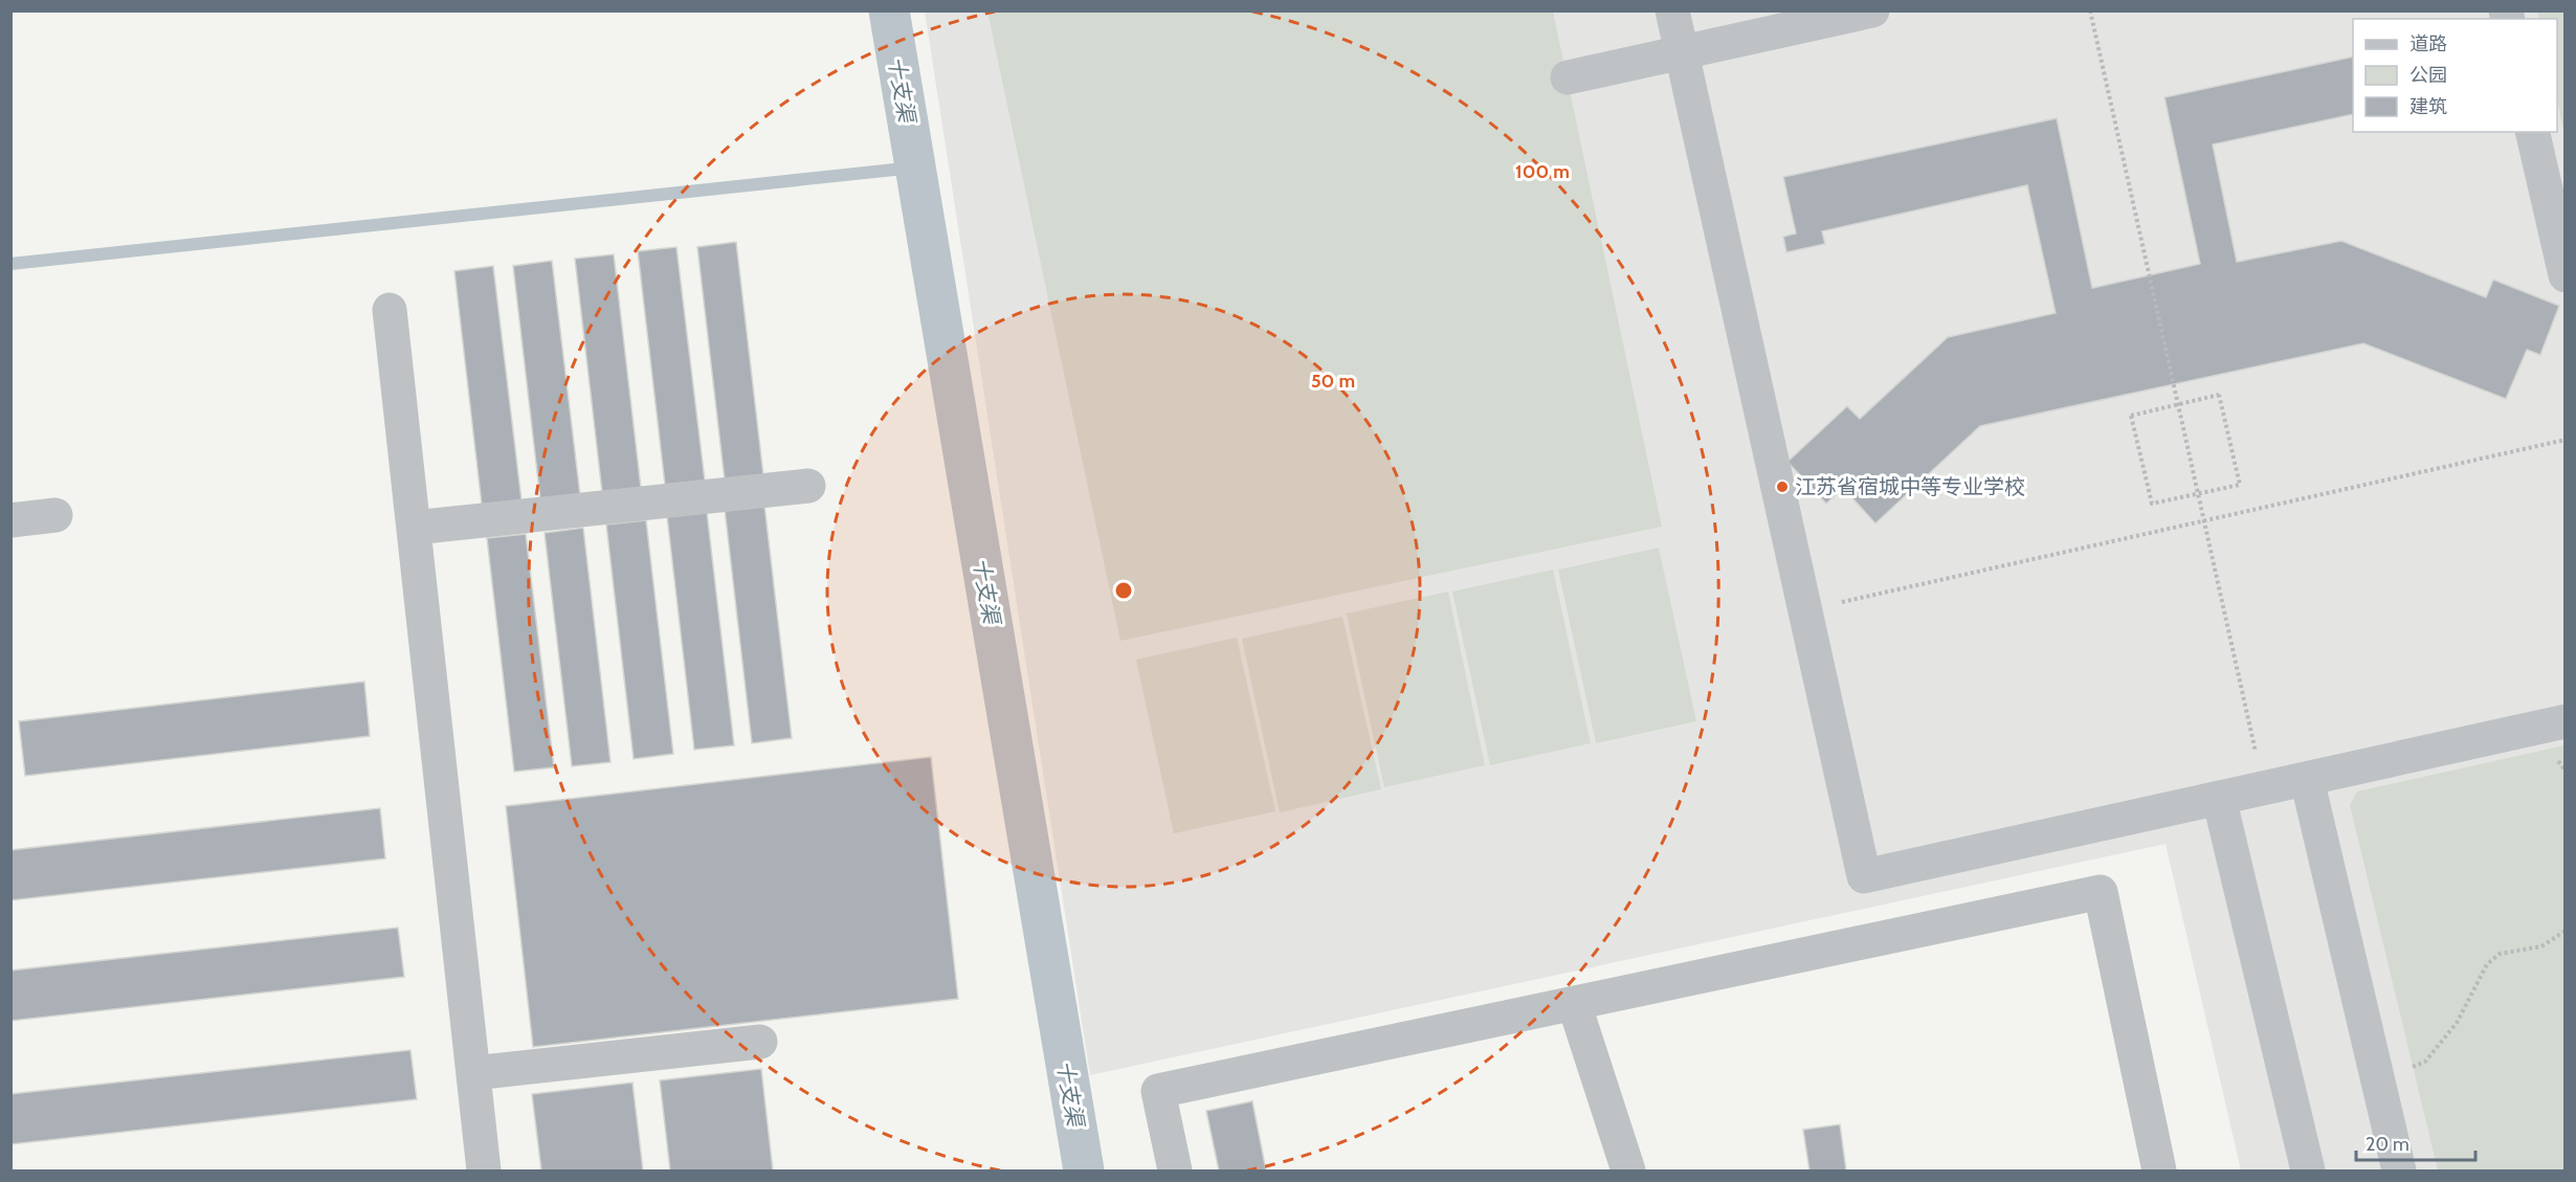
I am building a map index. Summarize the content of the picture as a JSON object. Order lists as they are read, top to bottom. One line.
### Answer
{"water":["十支渠"],"places":["江苏省宿城中等专业学校"],"legend":["道路","公园","建筑"],"scale_bar":"20 m","rings":["100 m","50 m"]}
